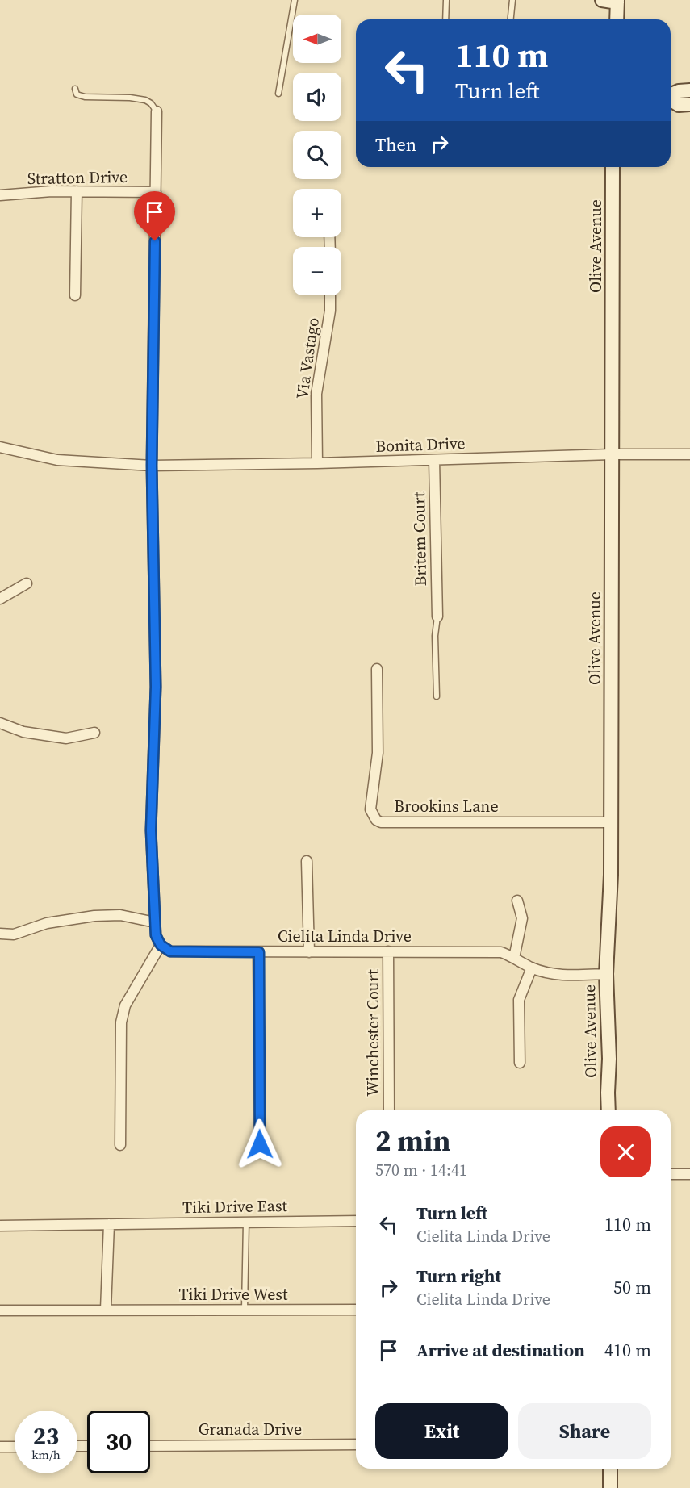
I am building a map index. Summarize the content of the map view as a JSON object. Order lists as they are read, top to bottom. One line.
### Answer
{"streets":{"main road":["Olive Avenue"],"street":["Stratton Drive","Via Vastago","Bonita Drive","Britem Court","Brookins Lane","Cielita Linda Drive","Winchester Court","Tiki Drive East","Tiki Drive West","Granada Drive"]},"crossings":[["Olive Avenue","Bonita Drive"],["Olive Avenue","Brookins Lane"],["Olive Avenue","Cielita Linda Drive"],["Via Vastago","Bonita Drive"],["Bonita Drive","Britem Court"],["Cielita Linda Drive","Winchester Court"]],"north":"left","page":{"map_buttons":["+","−"],"turn":["110 m","Turn left"],"then":"Then","heading":["2 min","570 m · 14:41"],"list":[{"name":"Turn left","note":"Cielita Linda Drive","value":"110 m"},{"name":"Turn right","note":"Cielita Linda Drive","value":"50 m"},{"name":"Arrive at destination","value":"410 m"}],"buttons":["Exit","Share"],"speed":"23 km/h","limit":"30"}}
